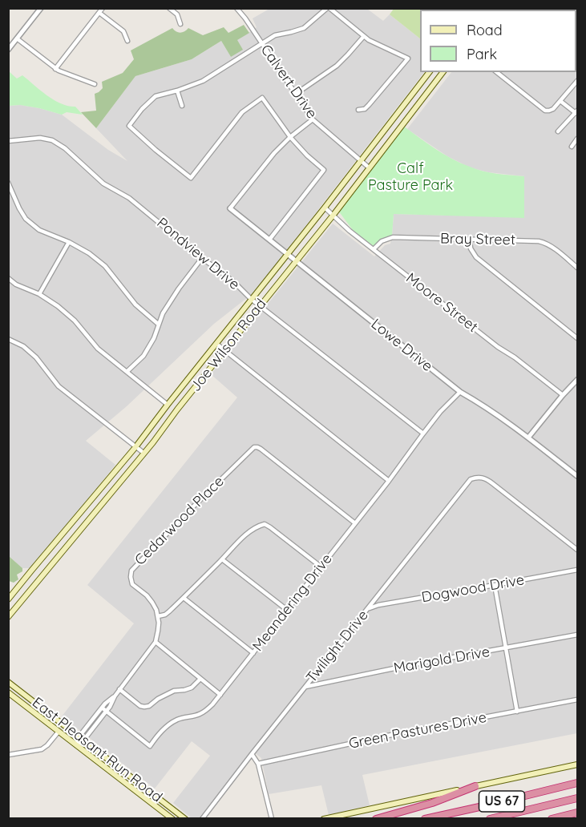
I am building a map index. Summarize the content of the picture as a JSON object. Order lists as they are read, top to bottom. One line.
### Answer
{"streets":{"highway":["US 67"],"main road":["Joe Wilson Road","East Pleasant Run Road"],"street":["Calvert Drive","Bray Street","Pondview Drive","Moore Street","Lowe Drive","Cedarwood Place","Dogwood Drive","Meandering Drive","Twilight Drive","Marigold Drive","Green Pastures Drive"]},"crossings":[["Calvert Drive","Joe Wilson Road"],["Bray Street","Moore Street"],["Pondview Drive","Joe Wilson Road"],["Pondview Drive","Meandering Drive"],["Moore Street","Joe Wilson Road"],["Joe Wilson Road","Lowe Drive"],["Lowe Drive","Meandering Drive"],["Cedarwood Place","Meandering Drive"],["Dogwood Drive","Twilight Drive"],["Twilight Drive","Marigold Drive"]],"parks":["Calf Pasture Park"],"legend":["Road","Park"]}
